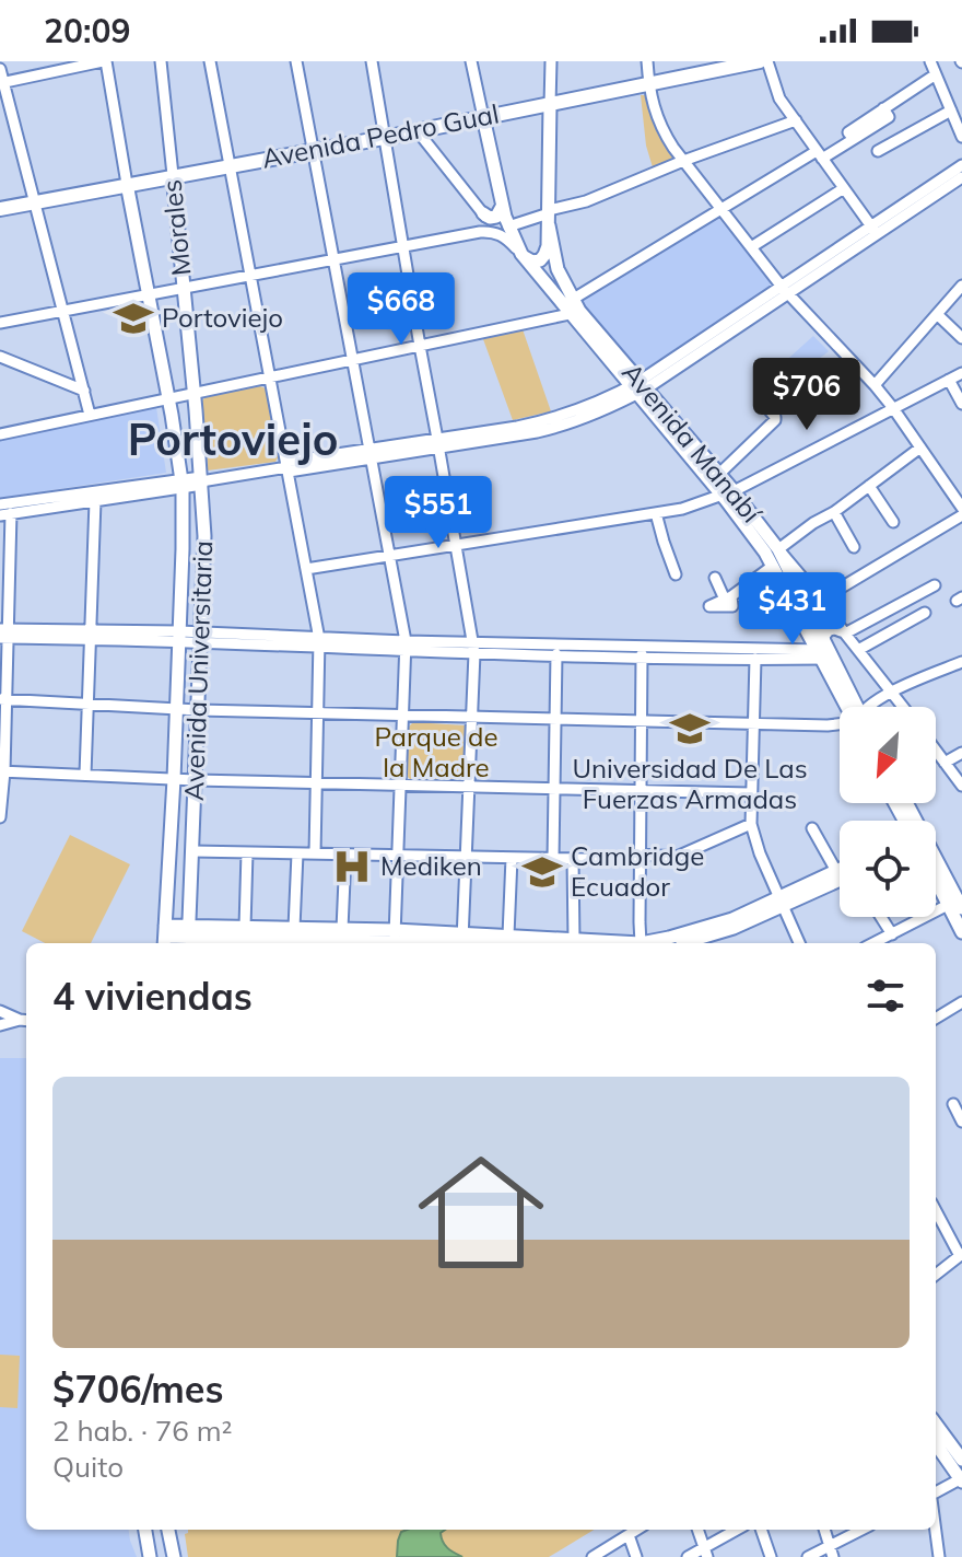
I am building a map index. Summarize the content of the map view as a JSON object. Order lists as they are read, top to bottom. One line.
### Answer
{"streets":{"highway":["Avenida Pedro Gual"],"main road":["Morales","Avenida Manabí","Avenida Universitaria"]},"crossings":[["Avenida Pedro Gual","Morales"],["Avenida Pedro Gual","Avenida Manabí"],["Avenida Pedro Gual","Avenida Universitaria"],["Morales","Avenida Universitaria"]],"districts":["Portoviejo"],"parks":["Parque de la Madre"],"places":{"school or university":["Portoviejo","Universidad De Las Fuerzas Armadas","Cambridge Ecuador"],"hospital":["Mediken"]},"north":"bottom left","page":{"status":"20:09","price":["$668","$706","$551","$431"],"heading":"4 viviendas","list":[{"name":"$706/mes","note":"2 hab. · 76 m² · Quito"}]}}
